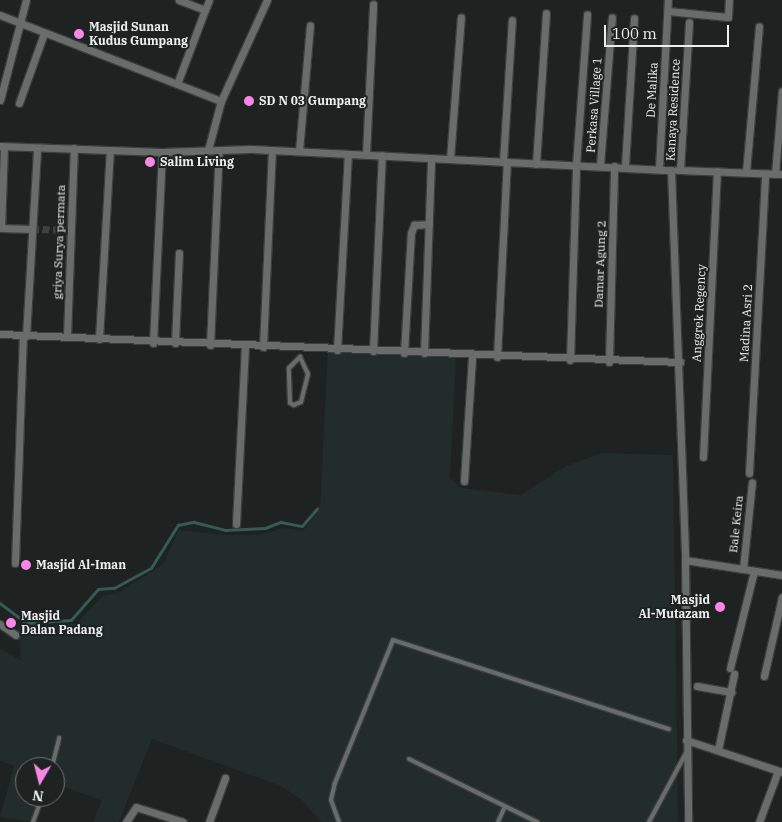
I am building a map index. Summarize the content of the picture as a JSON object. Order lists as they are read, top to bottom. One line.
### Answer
{"streets":{"street":["De Malika","Perkasa Village 1","Kanaya Residence","griya Surya permata","Damar Agung 2","Anggrek Regency","Madina Asri 2","Bale Keira"]},"places":["Masjid Sunan Kudus Gumpang","SD N 03 Gumpang","Salim Living","Masjid Al-Iman","Masjid Al-Mutazam","Masjid Dalan Padang"],"scale_bar":"100 m","north":"bottom"}
